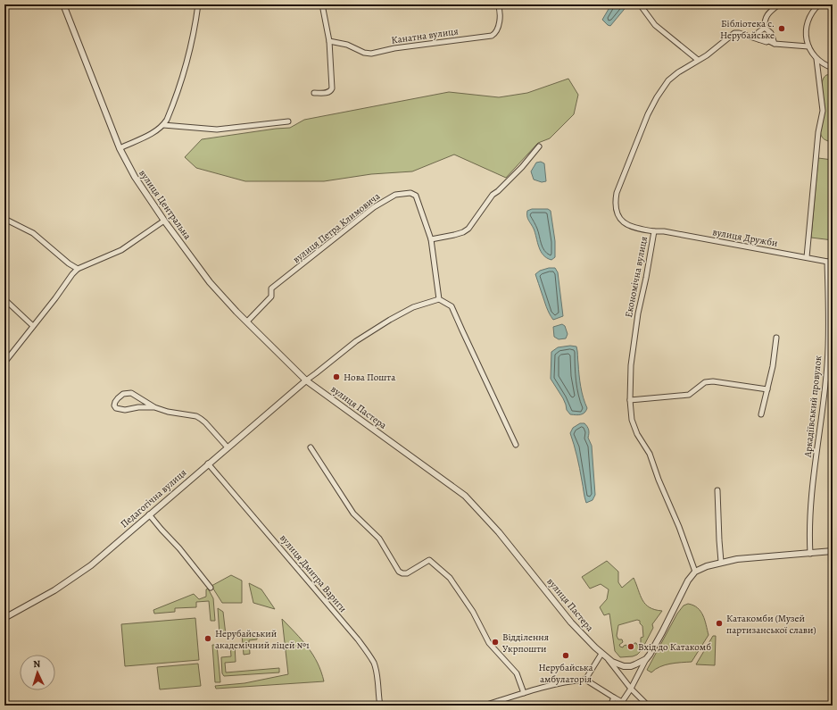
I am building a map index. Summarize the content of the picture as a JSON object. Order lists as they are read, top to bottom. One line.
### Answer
{"streets":{"street":["Канатна вулиця","вулиця Центральна","вулиця Петра Климовича","вулиця Дружби","Економічна вулиця","Аркадіївський провулок","вулиця Пастера","Педагогічна вулиця","вулиця Дмитра Вариги"]},"crossings":[["вулиця Центральна","вулиця Петра Климовича"],["вулиця Центральна","вулиця Пастера"],["вулиця Центральна","Педагогічна вулиця"],["вулиця Дружби","Економічна вулиця"],["вулиця Дружби","Аркадіївський провулок"],["вулиця Пастера","Педагогічна вулиця"],["Педагогічна вулиця","вулиця Дмитра Вариги"]],"places":["Бібліотека с. Нерубайське","Нова Пошта","Катакомби (Музей партизанської слави)","Нерубайський академічний ліцей №1","Відділення Укрпошти","Вхід до Катакомб","Нерубайська амбулаторія"],"north":"top"}
